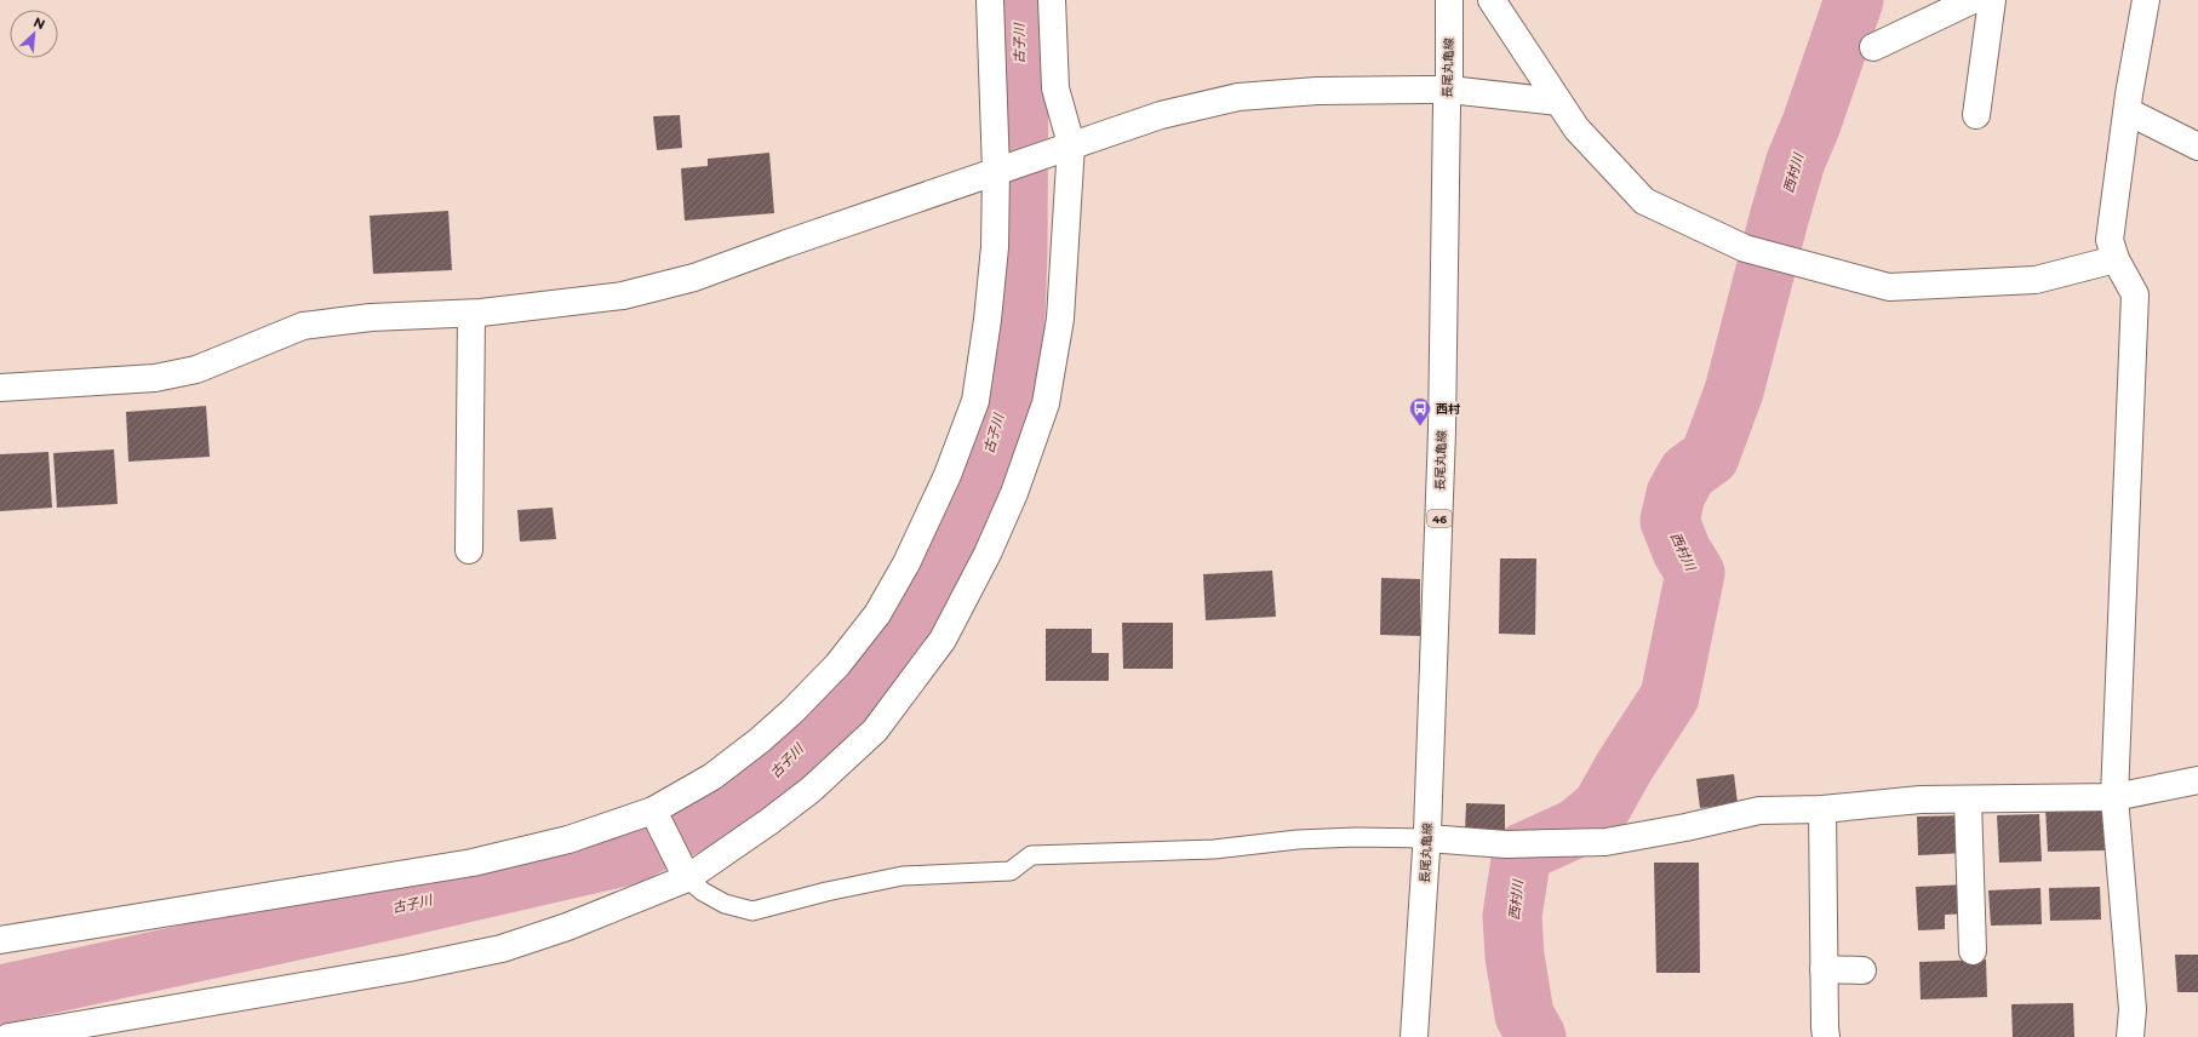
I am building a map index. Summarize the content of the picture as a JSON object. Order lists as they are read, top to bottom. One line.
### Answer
{"streets":{"street":["長尾丸亀線","46"]},"water":["古子川","西村川"],"places":{"bus stop":["西村"]},"north":"top right"}
